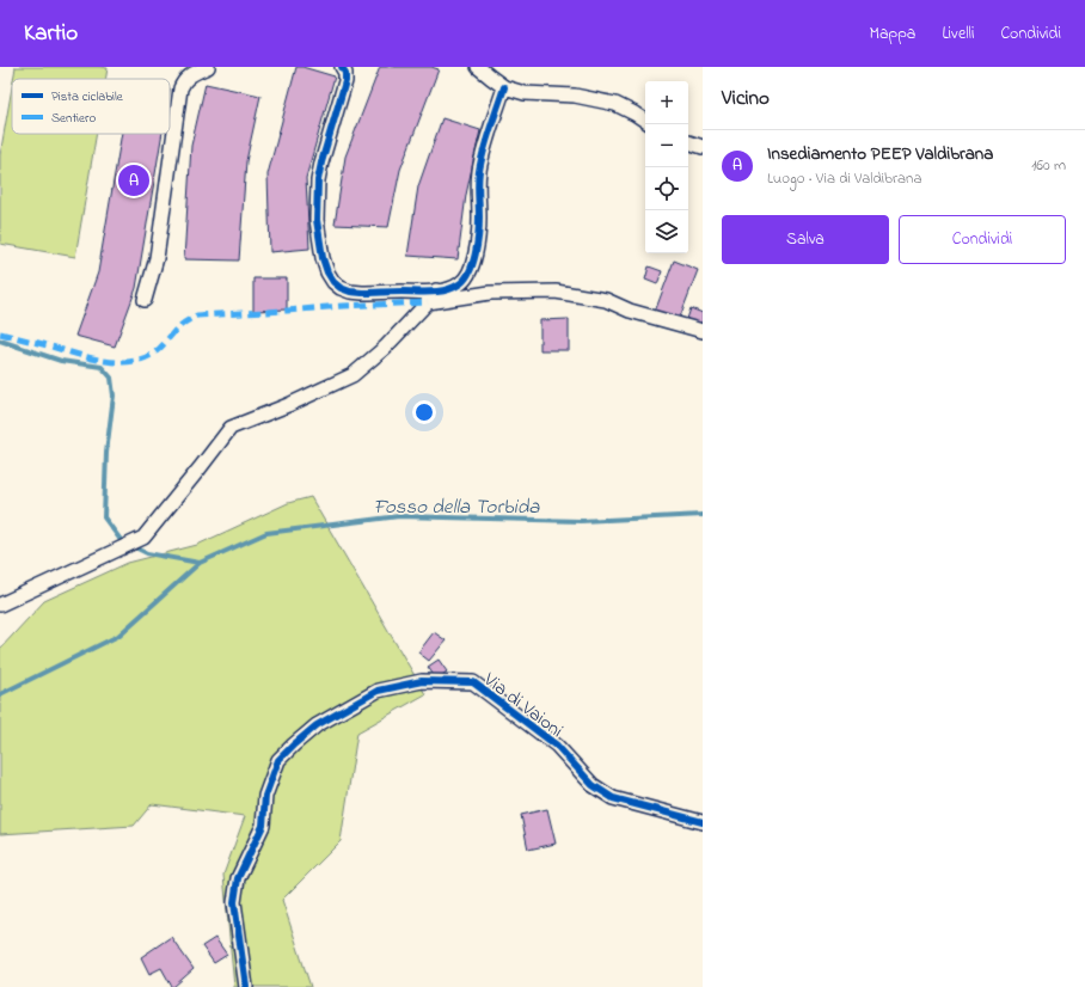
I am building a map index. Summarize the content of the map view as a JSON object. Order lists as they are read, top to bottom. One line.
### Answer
{"streets":{"street":["Via di Vaioni"]},"water":["Fosso della Torbida"],"legend":["Pista ciclabile","Sentiero"],"page":{"header":"Kartio","nav":["Mappa","Livelli","Condividi"],"heading":"Vicino","map_buttons":["+","−"],"list":[{"mark":"A","name":"Insediamento PEEP Valdibrana","note":"Luogo · Via di Valdibrana","value":"160 m"}],"pins":"A","buttons":["Salva","Condividi"]}}
